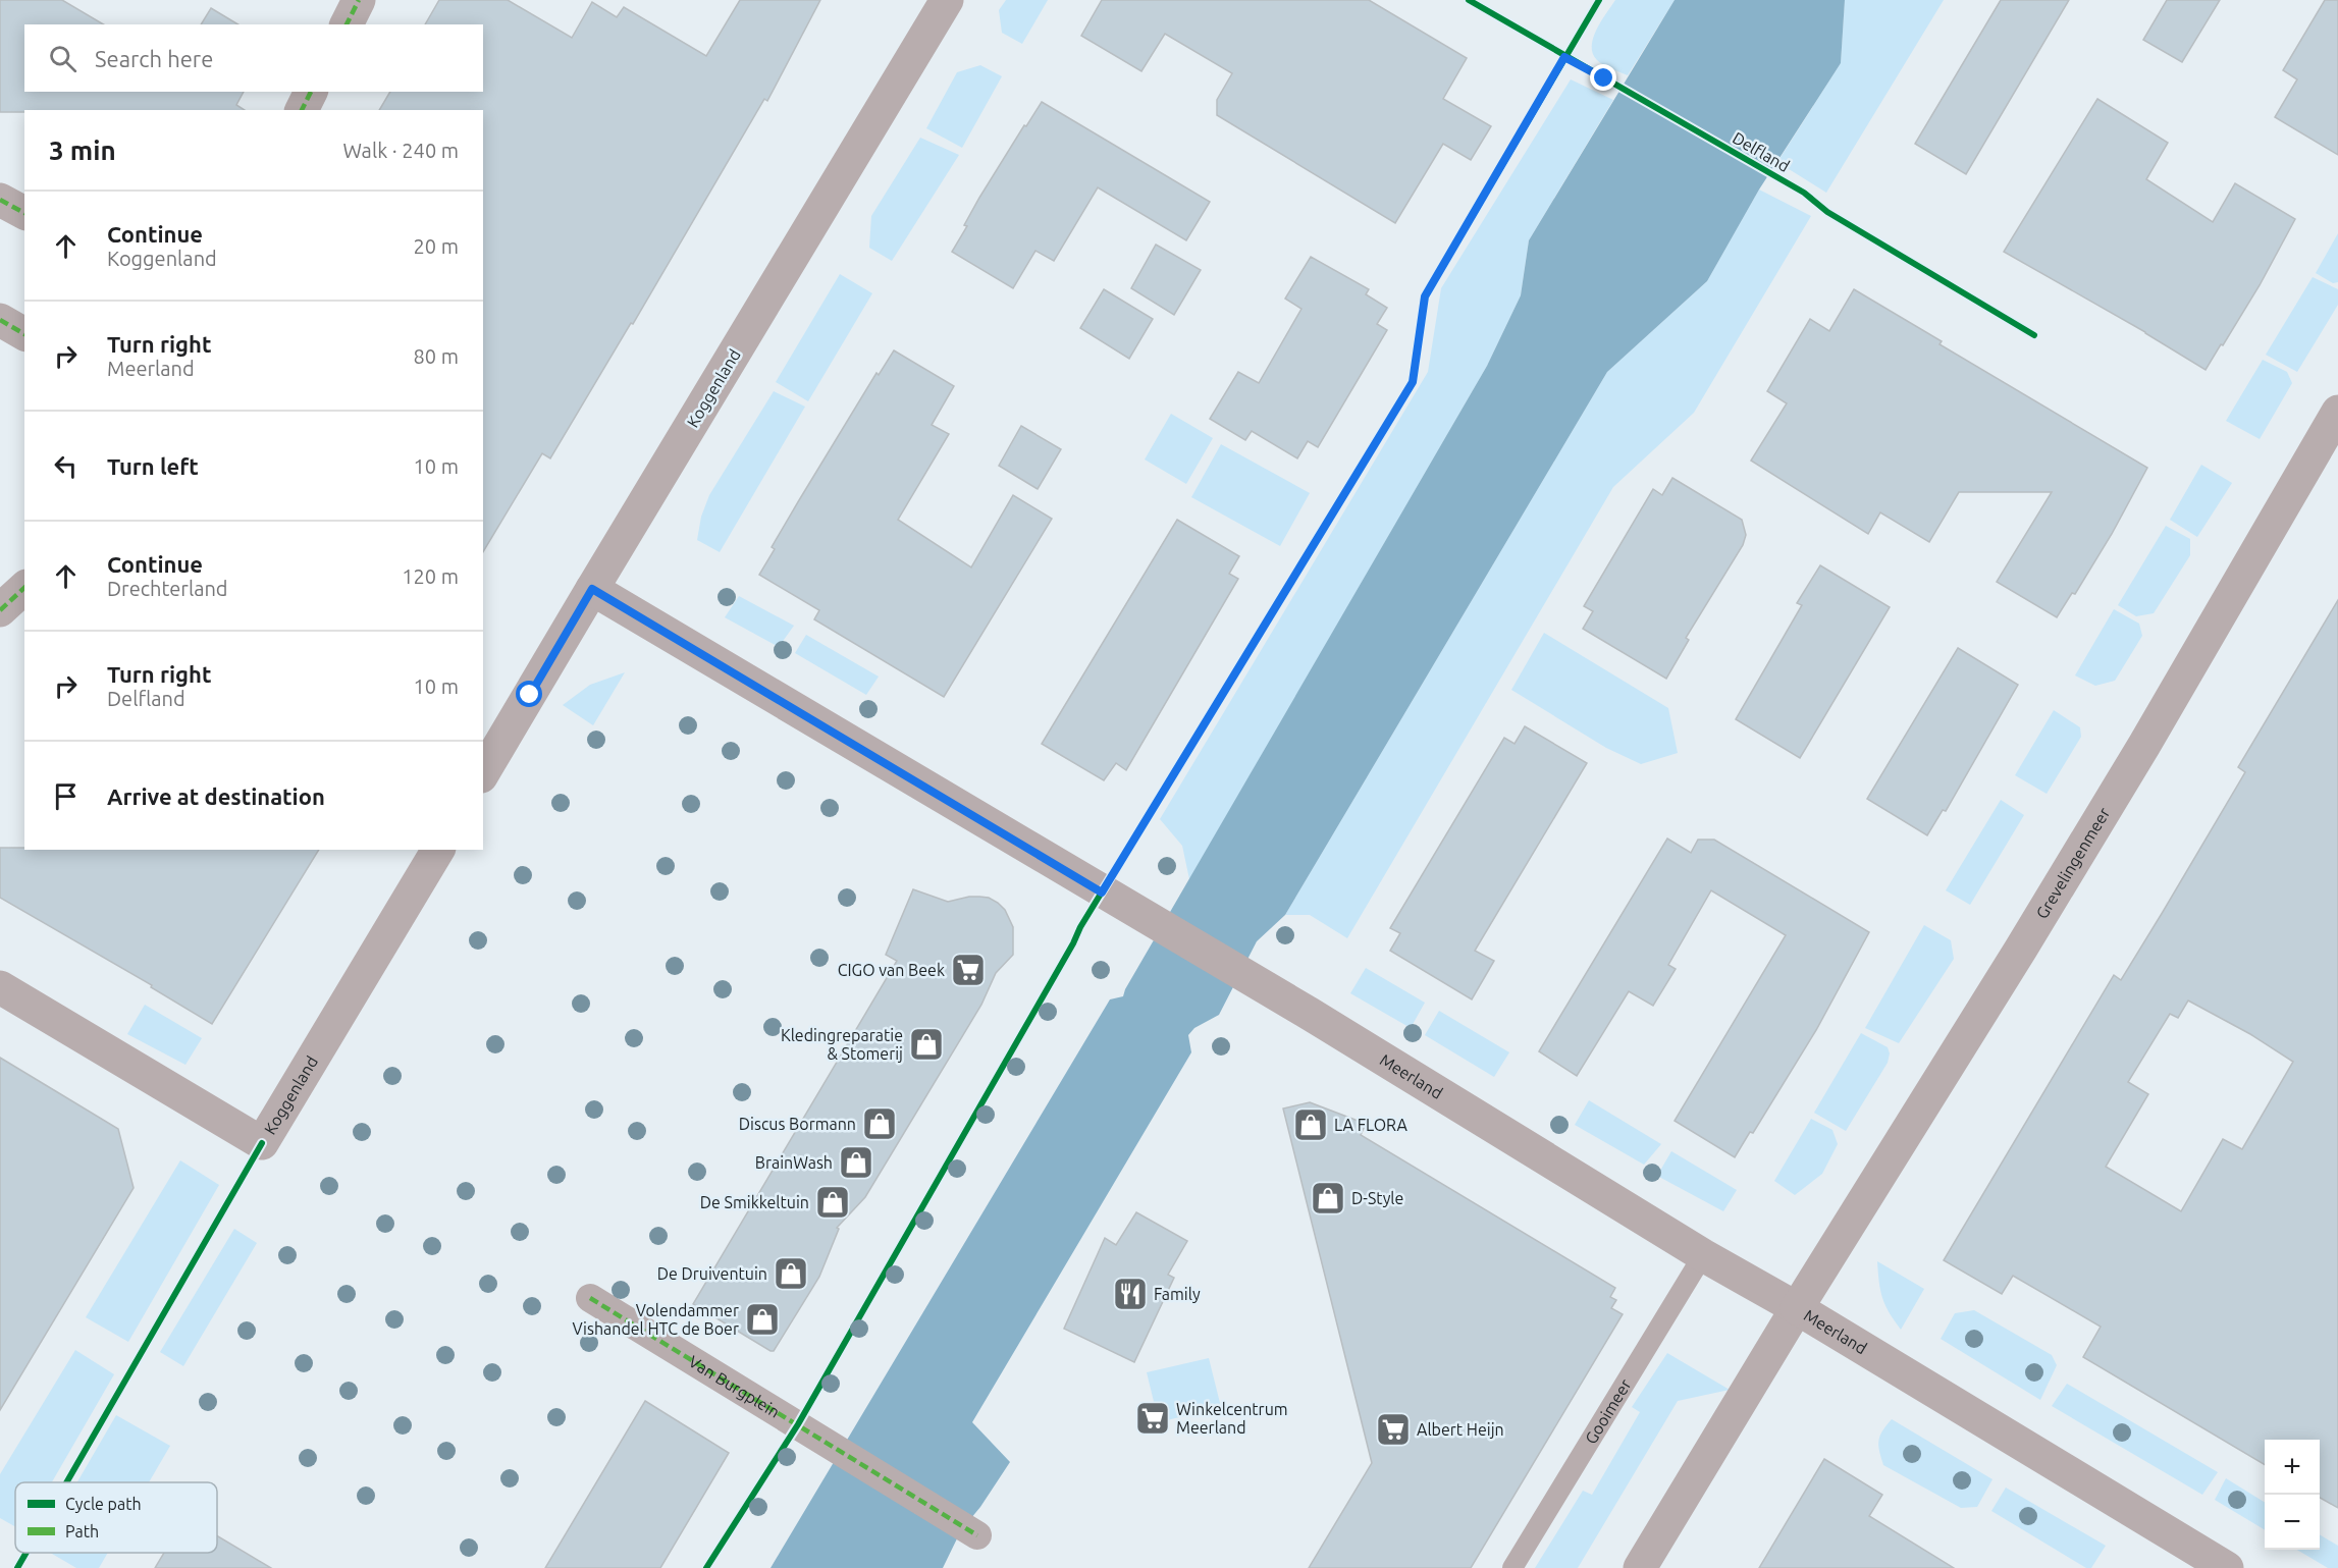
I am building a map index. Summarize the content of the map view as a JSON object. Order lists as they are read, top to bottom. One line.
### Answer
{"streets":{"street":["Koggenland","Grevelingenmeer","Meerland","Van Burgplein"],"lane":["Gooimeer"],"cycle path":["Delfland"]},"crossings":[["Koggenland","Meerland"],["Grevelingenmeer","Meerland"],["Meerland","Gooimeer"]],"places":{"supermarket":["CIGO van Beek","Winkelcentrum Meerland","Albert Heijn"],"shop":["Kledingreparatie & Stomerij","Discus Bormann","LA FLORA","BrainWash","D-Style","De Smikkeltuin","De Druiventuin","Volendammer Vishandel HTC de Boer"],"restaurant":["Family"]},"legend":["Cycle path","Path"],"page":{"search":"Search here","heading":["3 min","Walk · 240 m"],"list":[["Continue","Koggenland","20 m"],["Turn right","Meerland","80 m"],["Turn left","10 m"],["Continue","Drechterland","120 m"],["Turn right","Delfland","10 m"],"Arrive at destination"],"map_buttons":["+","−"]}}
